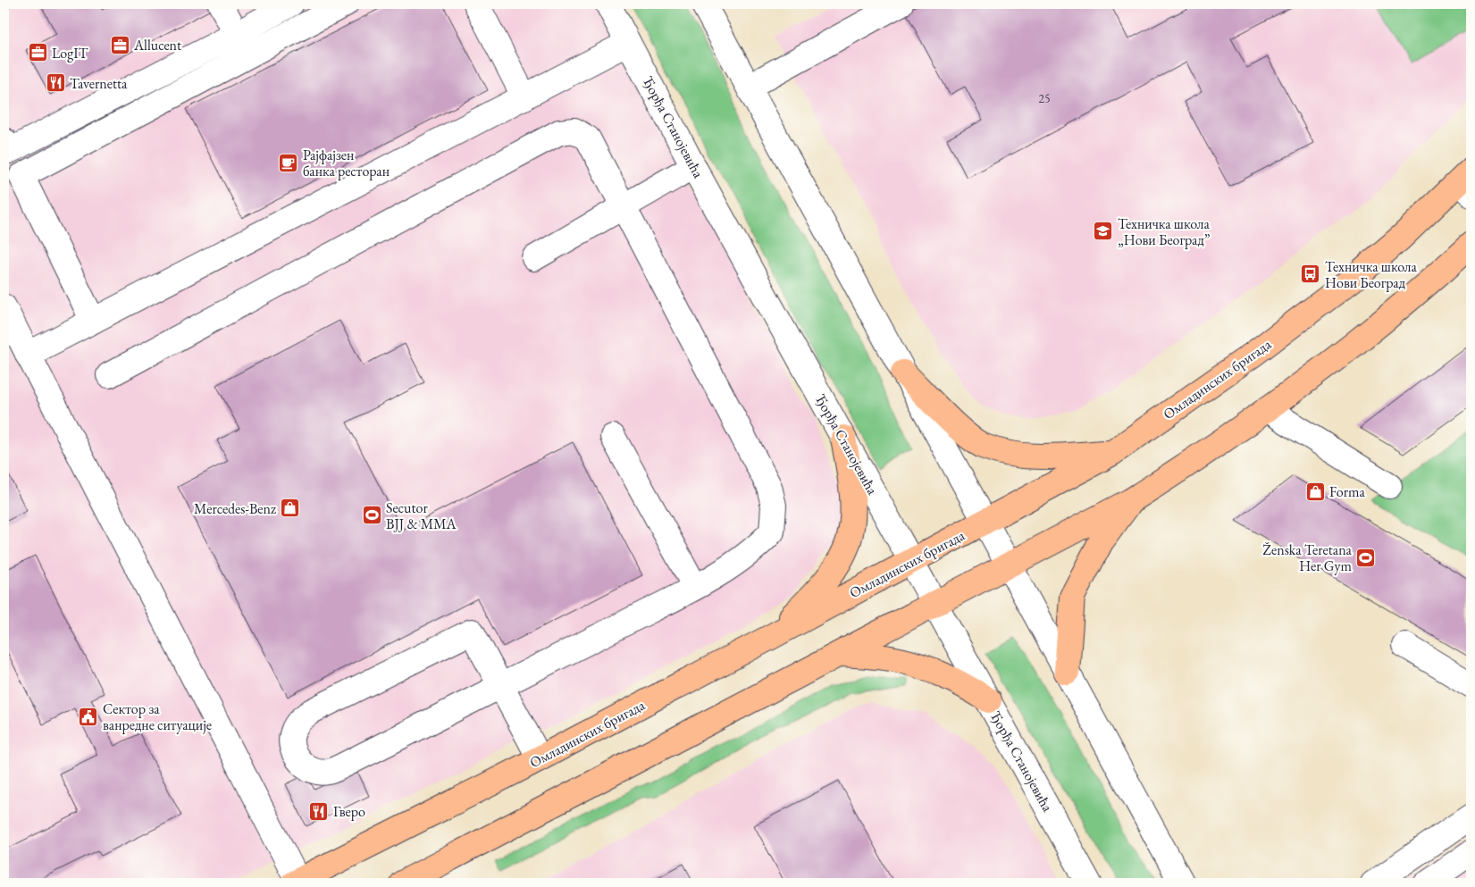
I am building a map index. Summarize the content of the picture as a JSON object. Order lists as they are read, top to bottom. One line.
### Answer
{"streets":{"main road":["Омладинских бригада"],"street":["Ђорђа Станојевића"]},"crossings":[["Ђорђа Станојевића","Омладинских бригада"]],"places":{"office":["Allucent","LogIT"],"restaurant":["Tavernetta","Гверо"],"cafe":["Рајфајзен банка ресторан"],"school or university":["Техничка школа „Нови Београд”"],"bus stop":["Техничка школа Нови Београд"],"shop":["Forma","Mercedes-Benz"],"sports":["Secutor BJJ & MMA","Ženska Teretana Her Gym"],"public building":["Сектор за ванредне ситуације"]},"house_numbers":["25"]}
